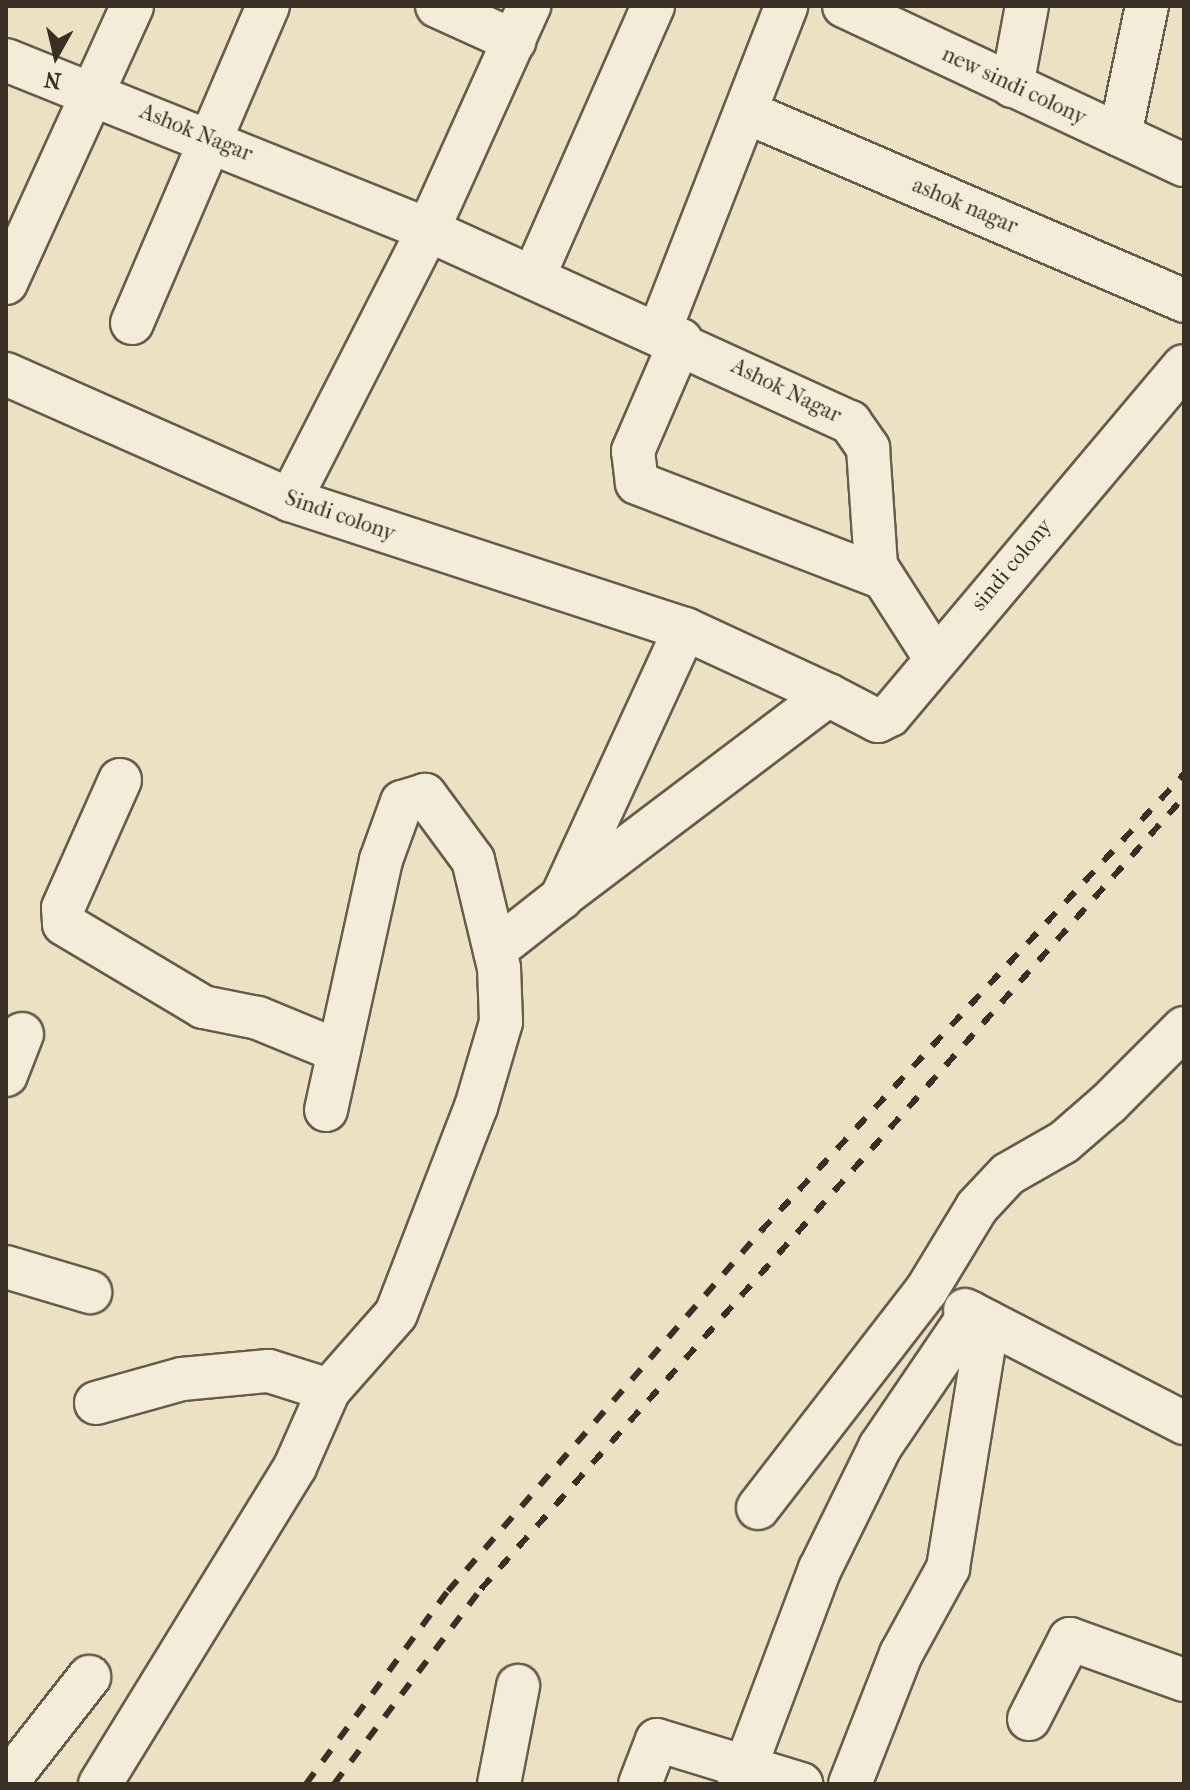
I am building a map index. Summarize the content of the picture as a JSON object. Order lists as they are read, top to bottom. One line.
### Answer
{"streets":{"street":["new sindi colony","Ashok Nagar","ashok nagar","Sindi colony","sindi colony"]},"crossings":[["Ashok Nagar","sindi colony"],["Sindi colony","sindi colony"]],"north":"bottom"}
